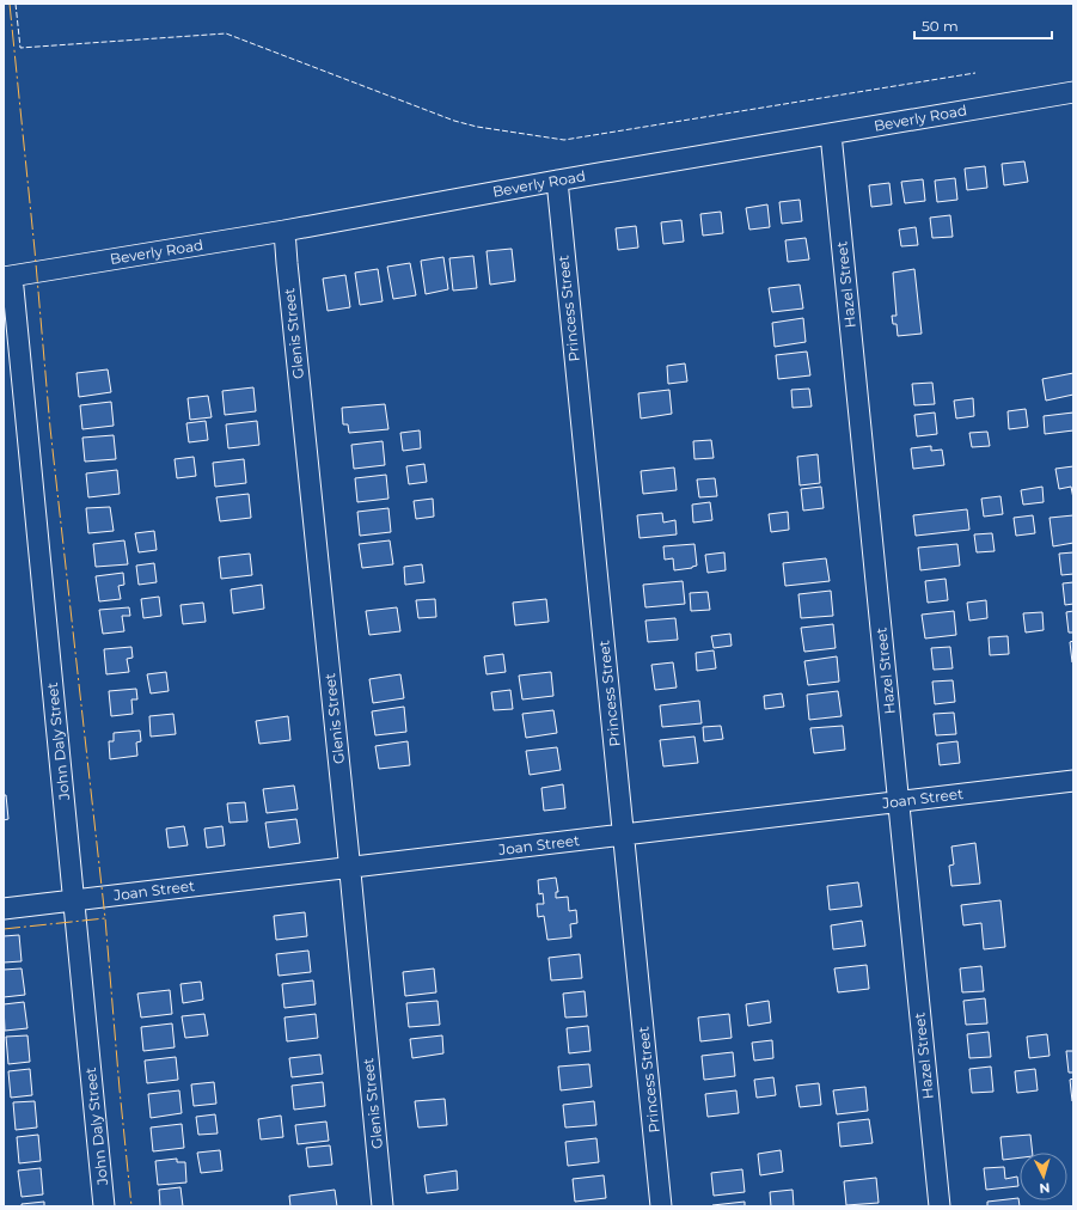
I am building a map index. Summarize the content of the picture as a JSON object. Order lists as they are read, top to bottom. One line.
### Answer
{"streets":{"street":["Beverly Road","Hazel Street","Princess Street","Glenis Street","John Daly Street","Joan Street"]},"crossings":[["Beverly Road","Hazel Street"],["Beverly Road","Princess Street"],["Beverly Road","Glenis Street"],["Beverly Road","John Daly Street"],["Hazel Street","Joan Street"],["Princess Street","Joan Street"],["Glenis Street","Joan Street"],["John Daly Street","Joan Street"]],"scale_bar":"50 m","north":"bottom"}
